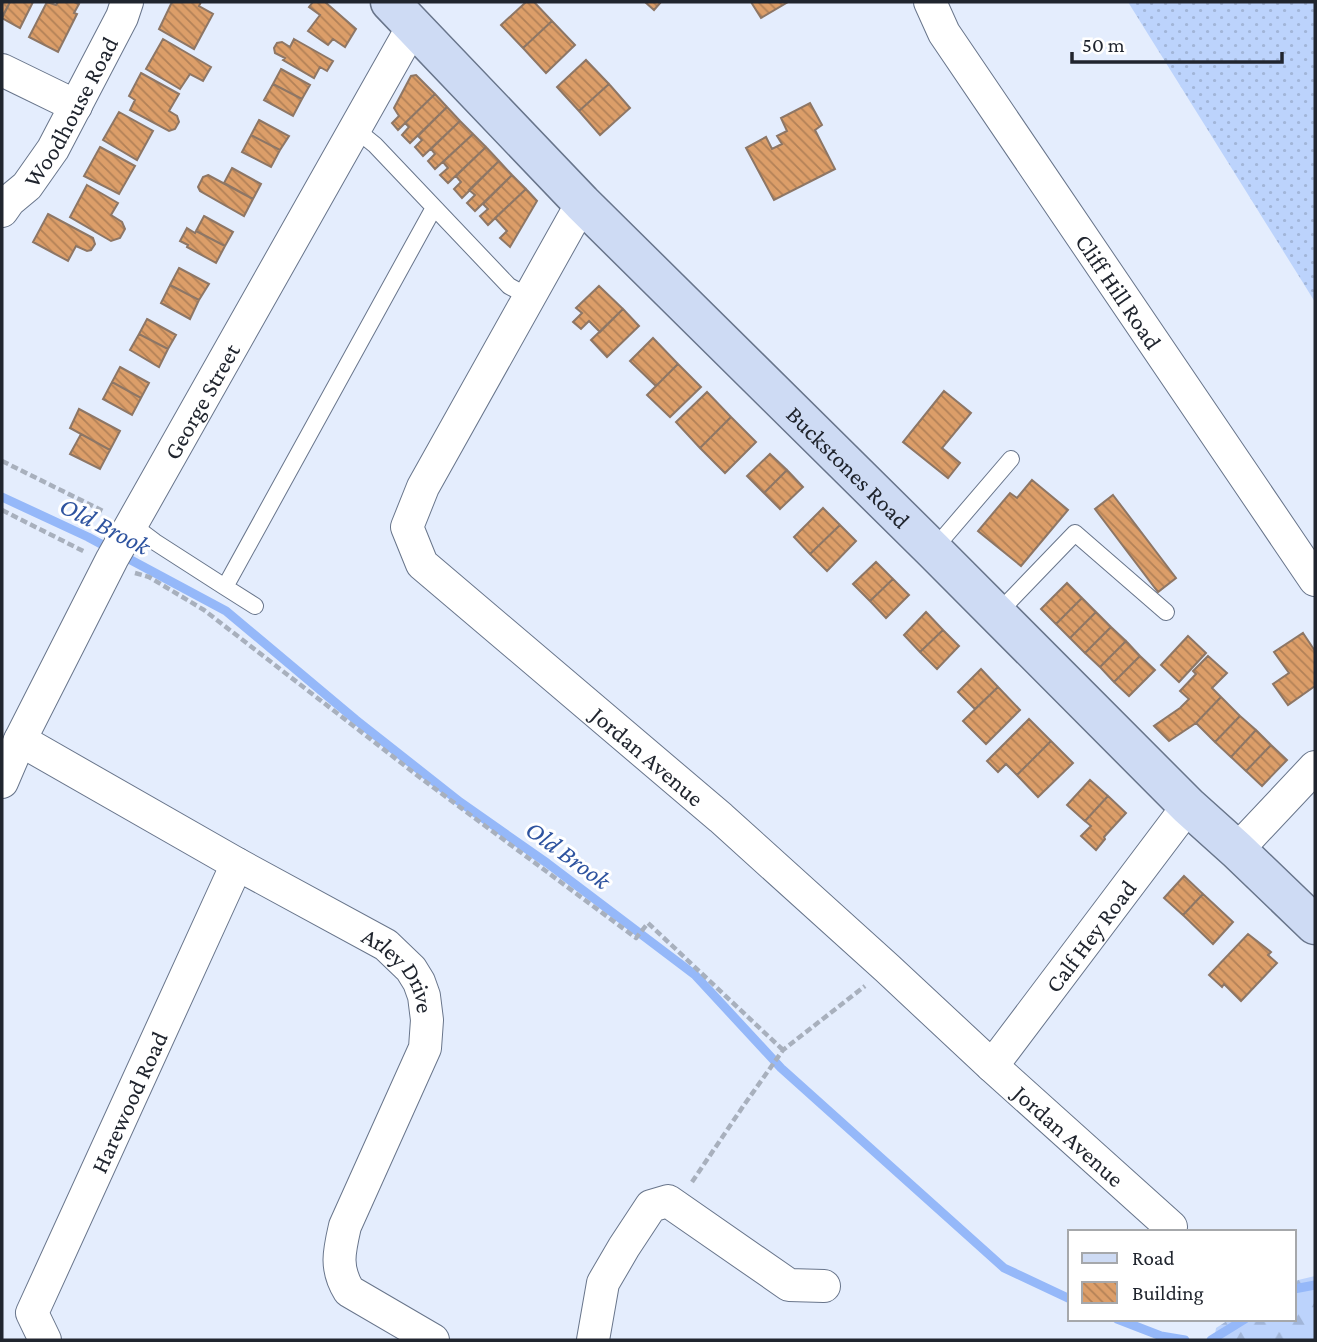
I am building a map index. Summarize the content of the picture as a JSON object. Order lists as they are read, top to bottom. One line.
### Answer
{"streets":{"main road":["Buckstones Road"],"street":["Woodhouse Road","Cliff Hill Road","George Street","Jordan Avenue","Calf Hey Road","Arley Drive","Harewood Road"]},"crossings":[["George Street","Buckstones Road"],["George Street","Arley Drive"],["Buckstones Road","Jordan Avenue"],["Buckstones Road","Calf Hey Road"],["Jordan Avenue","Calf Hey Road"],["Arley Drive","Harewood Road"]],"water":["Old Brook"],"legend":["Road","Building"],"scale_bar":"50 m"}
